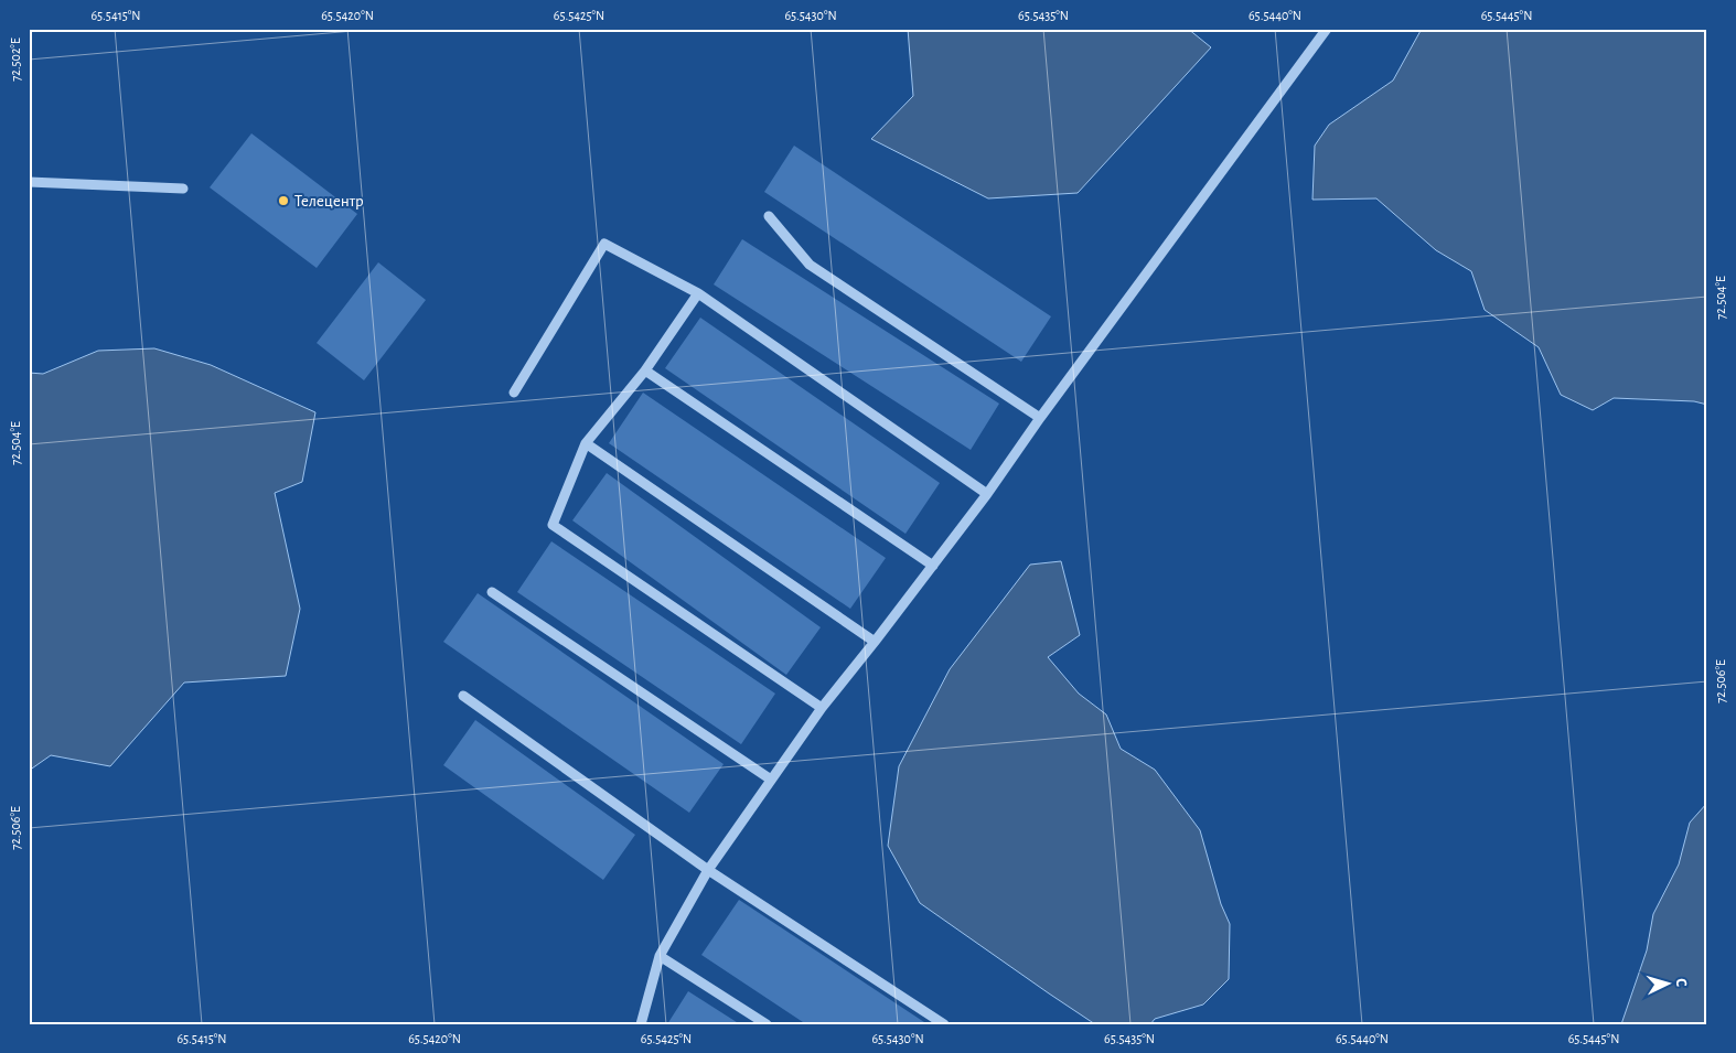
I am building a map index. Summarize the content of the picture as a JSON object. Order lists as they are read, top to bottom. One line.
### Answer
{"places":["Телецентр"],"north":"right","coordinates":["65.5415°N","65.5420°N","65.5425°N","65.5430°N","65.5435°N","65.5440°N","65.5445°N","72.502°E","72.504°E","72.506°E"]}
